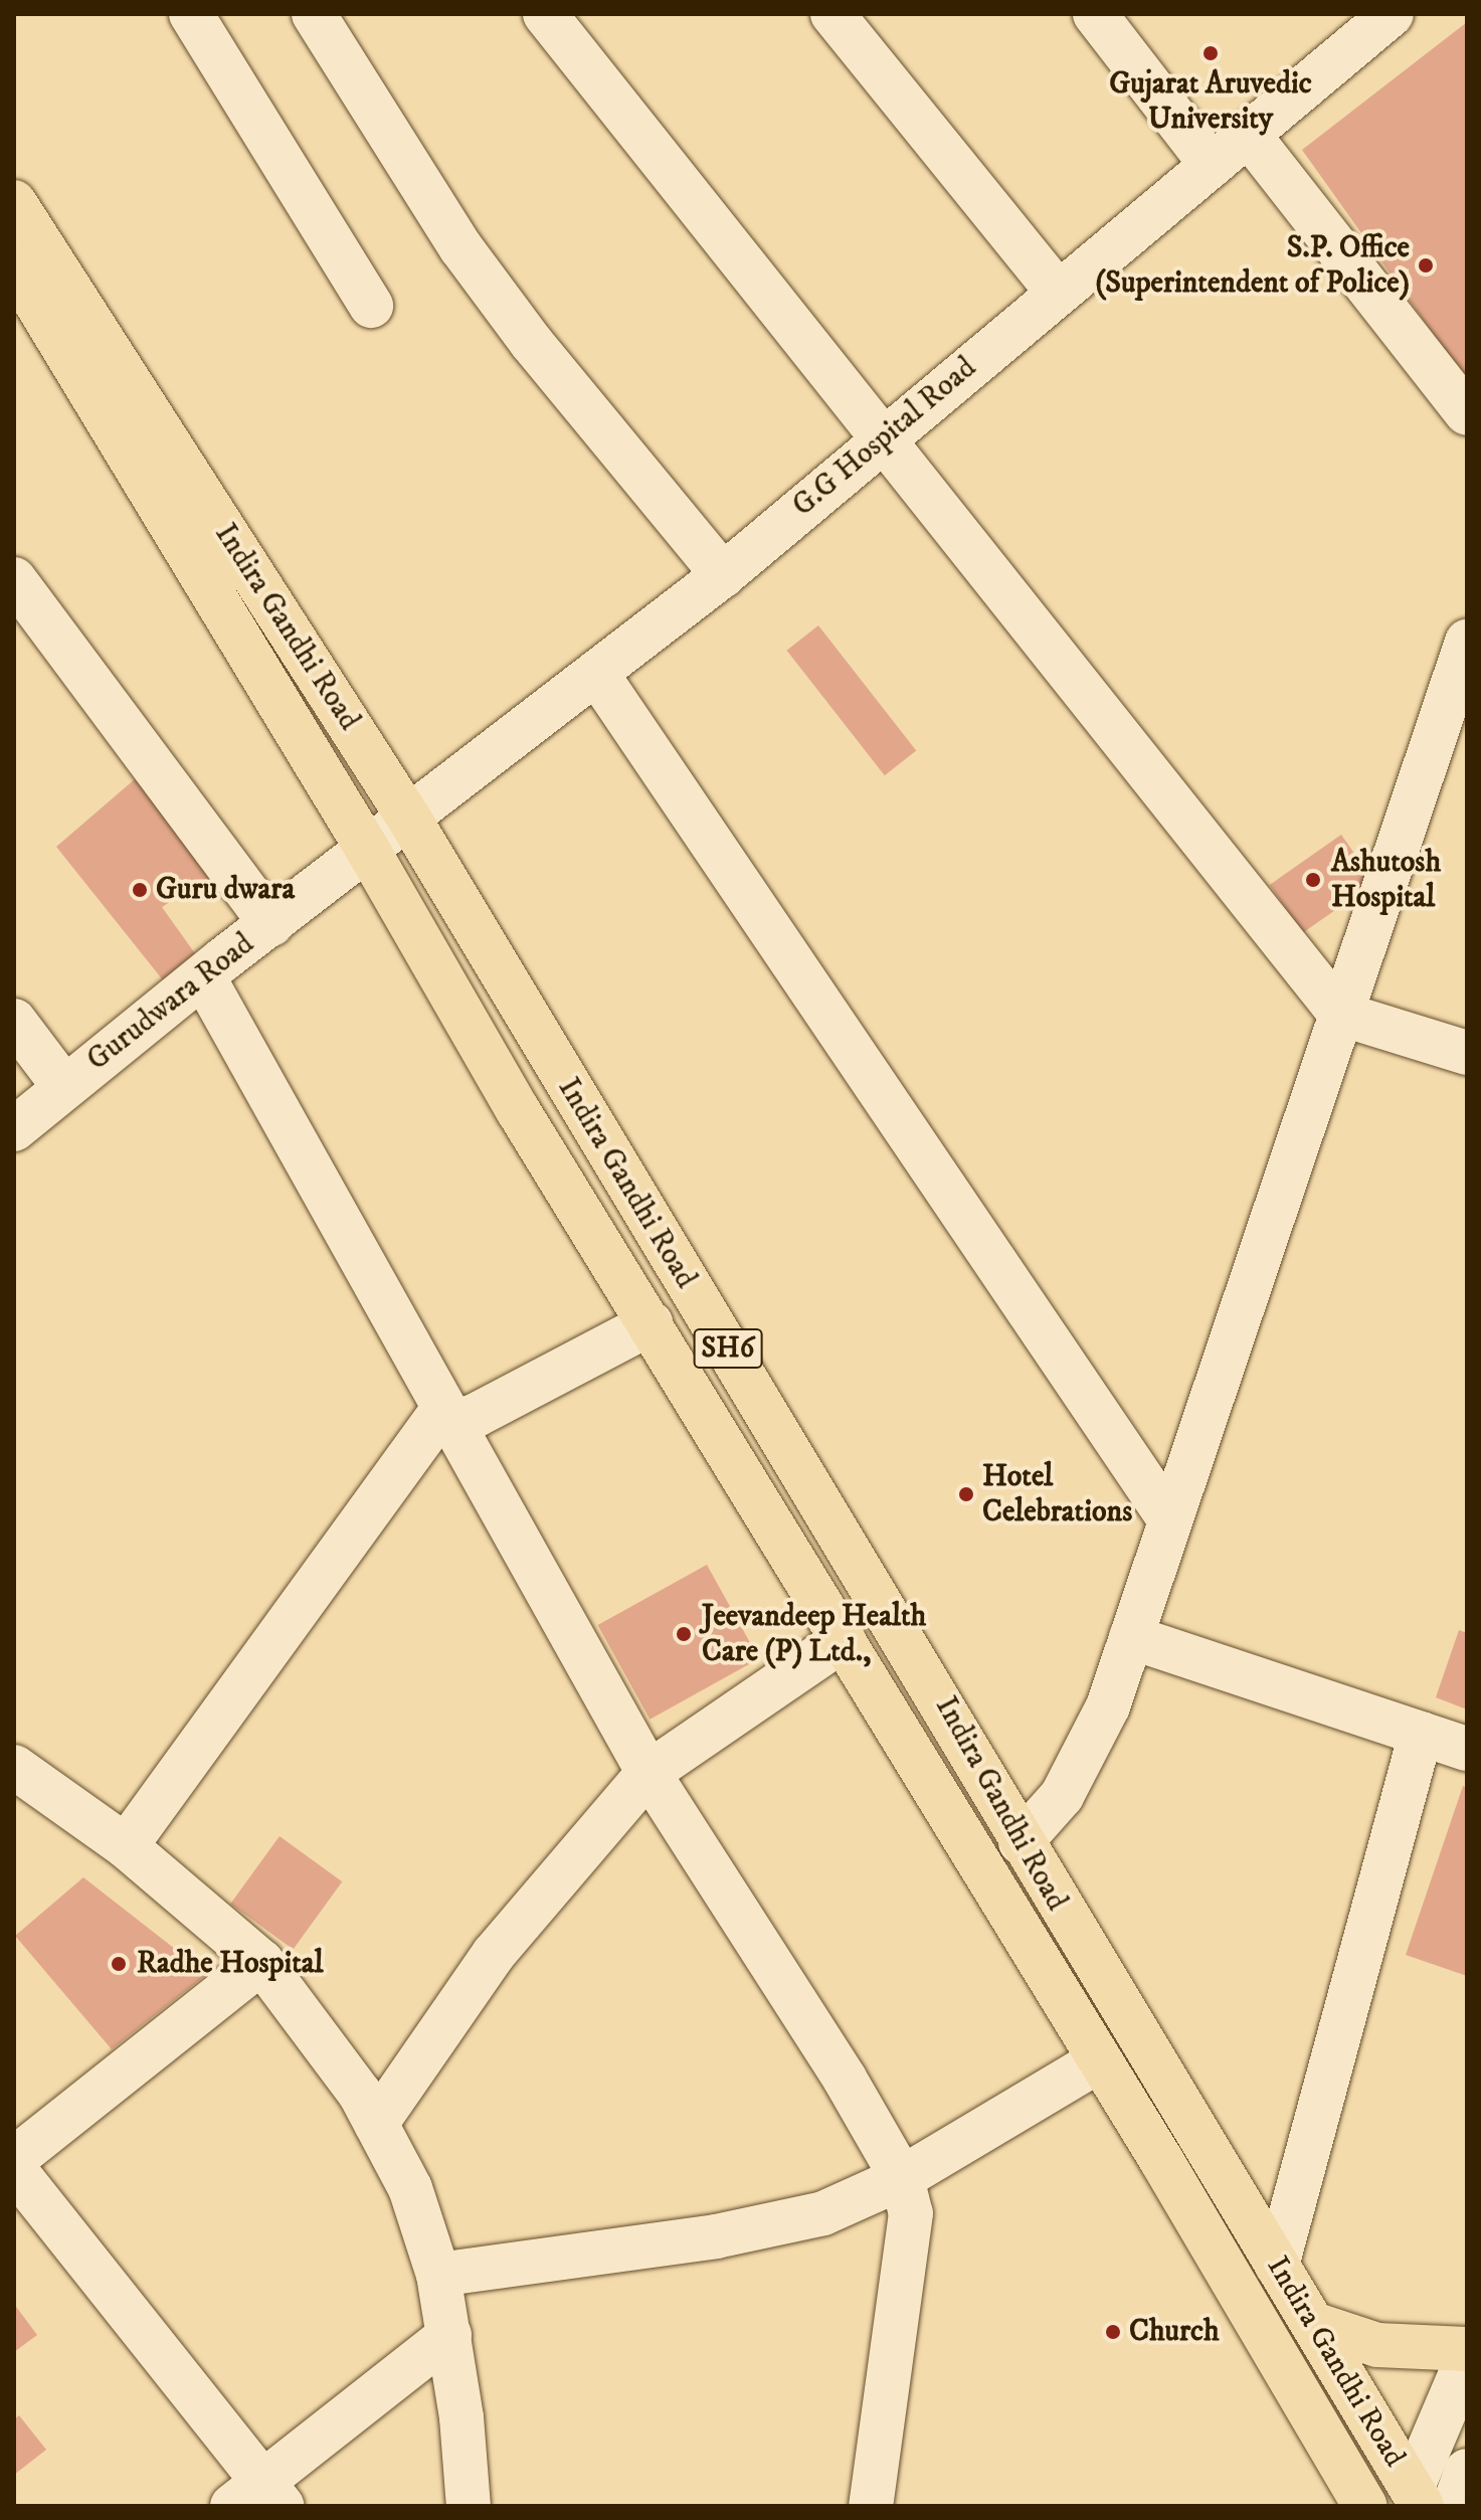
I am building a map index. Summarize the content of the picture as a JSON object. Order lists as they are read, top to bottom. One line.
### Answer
{"streets":{"main road":["Indira Gandhi Road","SH6"],"street":["G.G Hospital Road","Gurudwara Road"]},"crossings":[["G.G Hospital Road","Indira Gandhi Road"],["G.G Hospital Road","Gurudwara Road"],["Indira Gandhi Road","Gurudwara Road"]],"places":["Gujarat Aruvedic University","S.P. Office (Superintendent of Police)","Ashutosh Hospital","Guru dwara","Hotel Celebrations","Jeevandeep Health Care (P) Ltd.,","Radhe Hospital","Church"]}
